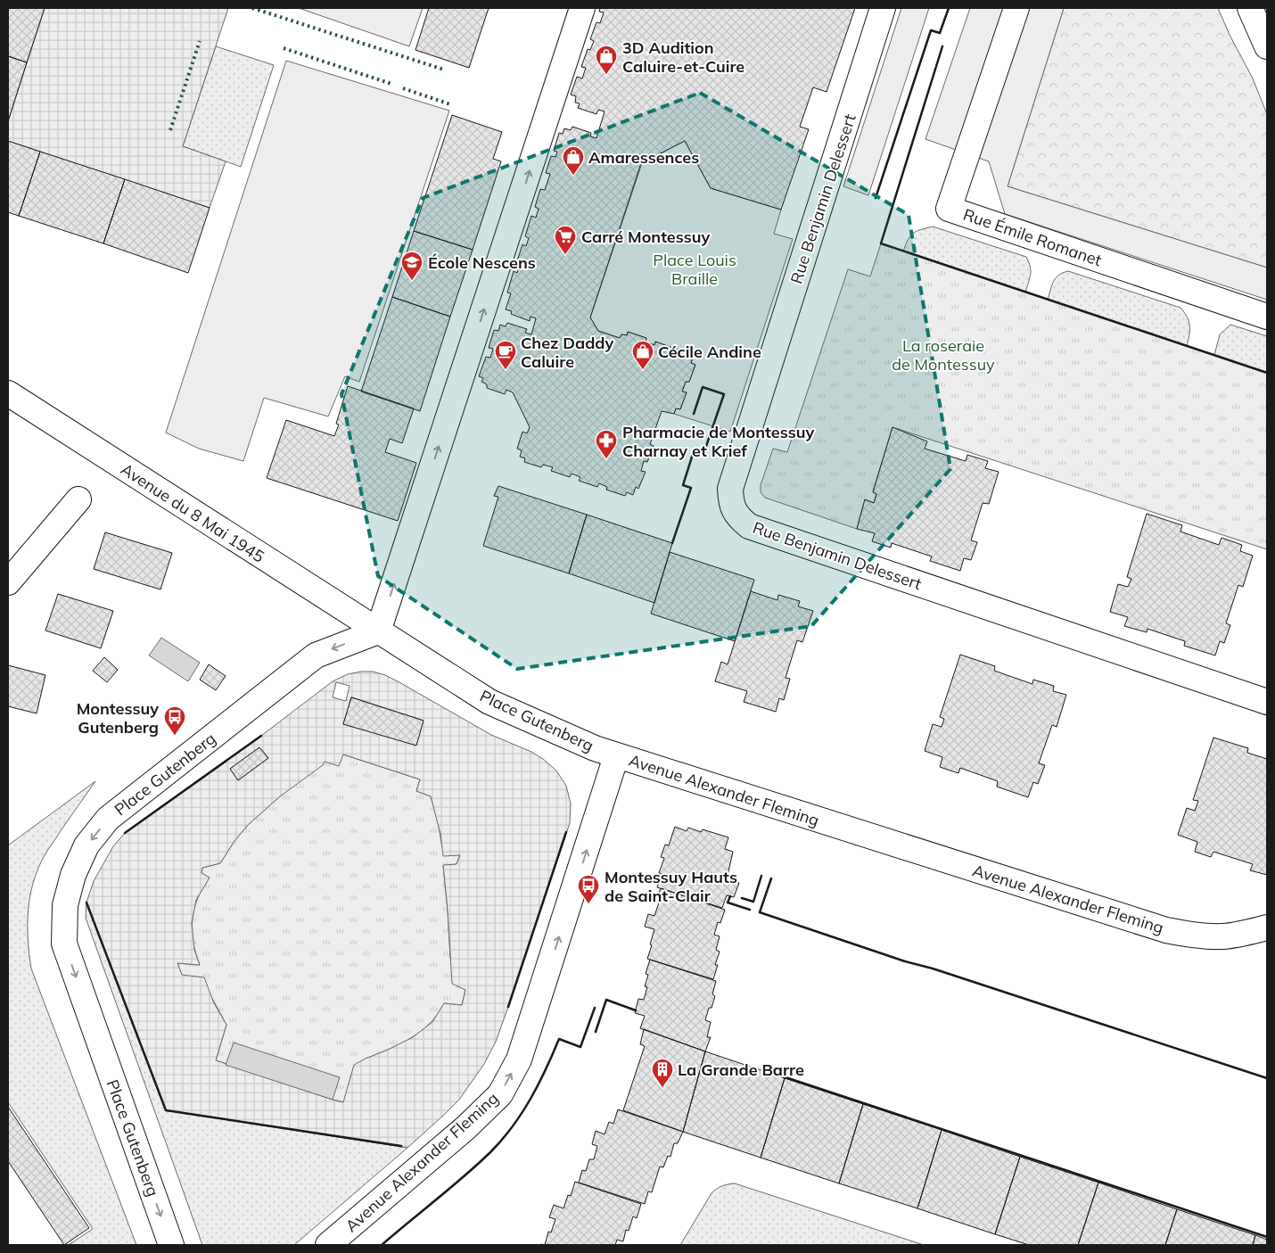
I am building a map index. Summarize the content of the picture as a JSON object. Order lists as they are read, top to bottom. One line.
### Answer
{"streets":{"street":["Rue Benjamin Delessert","Rue Émile Romanet","Avenue du 8 Mai 1945","Place Gutenberg","Avenue Alexander Fleming"]},"crossings":[["Avenue du 8 Mai 1945","Place Gutenberg"],["Place Gutenberg","Avenue Alexander Fleming"]],"one_way":["Place Gutenberg","Avenue Alexander Fleming"],"parks":["Place Louis Braille","La roseraie de Montessuy"],"places":{"shop":["3D Audition Caluire-et-Cuire","Amaressences","Cécile Andine"],"supermarket":["Carré Montessuy"],"school or university":["École Nescens"],"cafe":["Chez Daddy Caluire"],"pharmacy":["Pharmacie de Montessuy Charnay et Krief"],"bus stop":["Montessuy Gutenberg","Montessuy Hauts de Saint-Clair"],"building":["La Grande Barre"]}}
